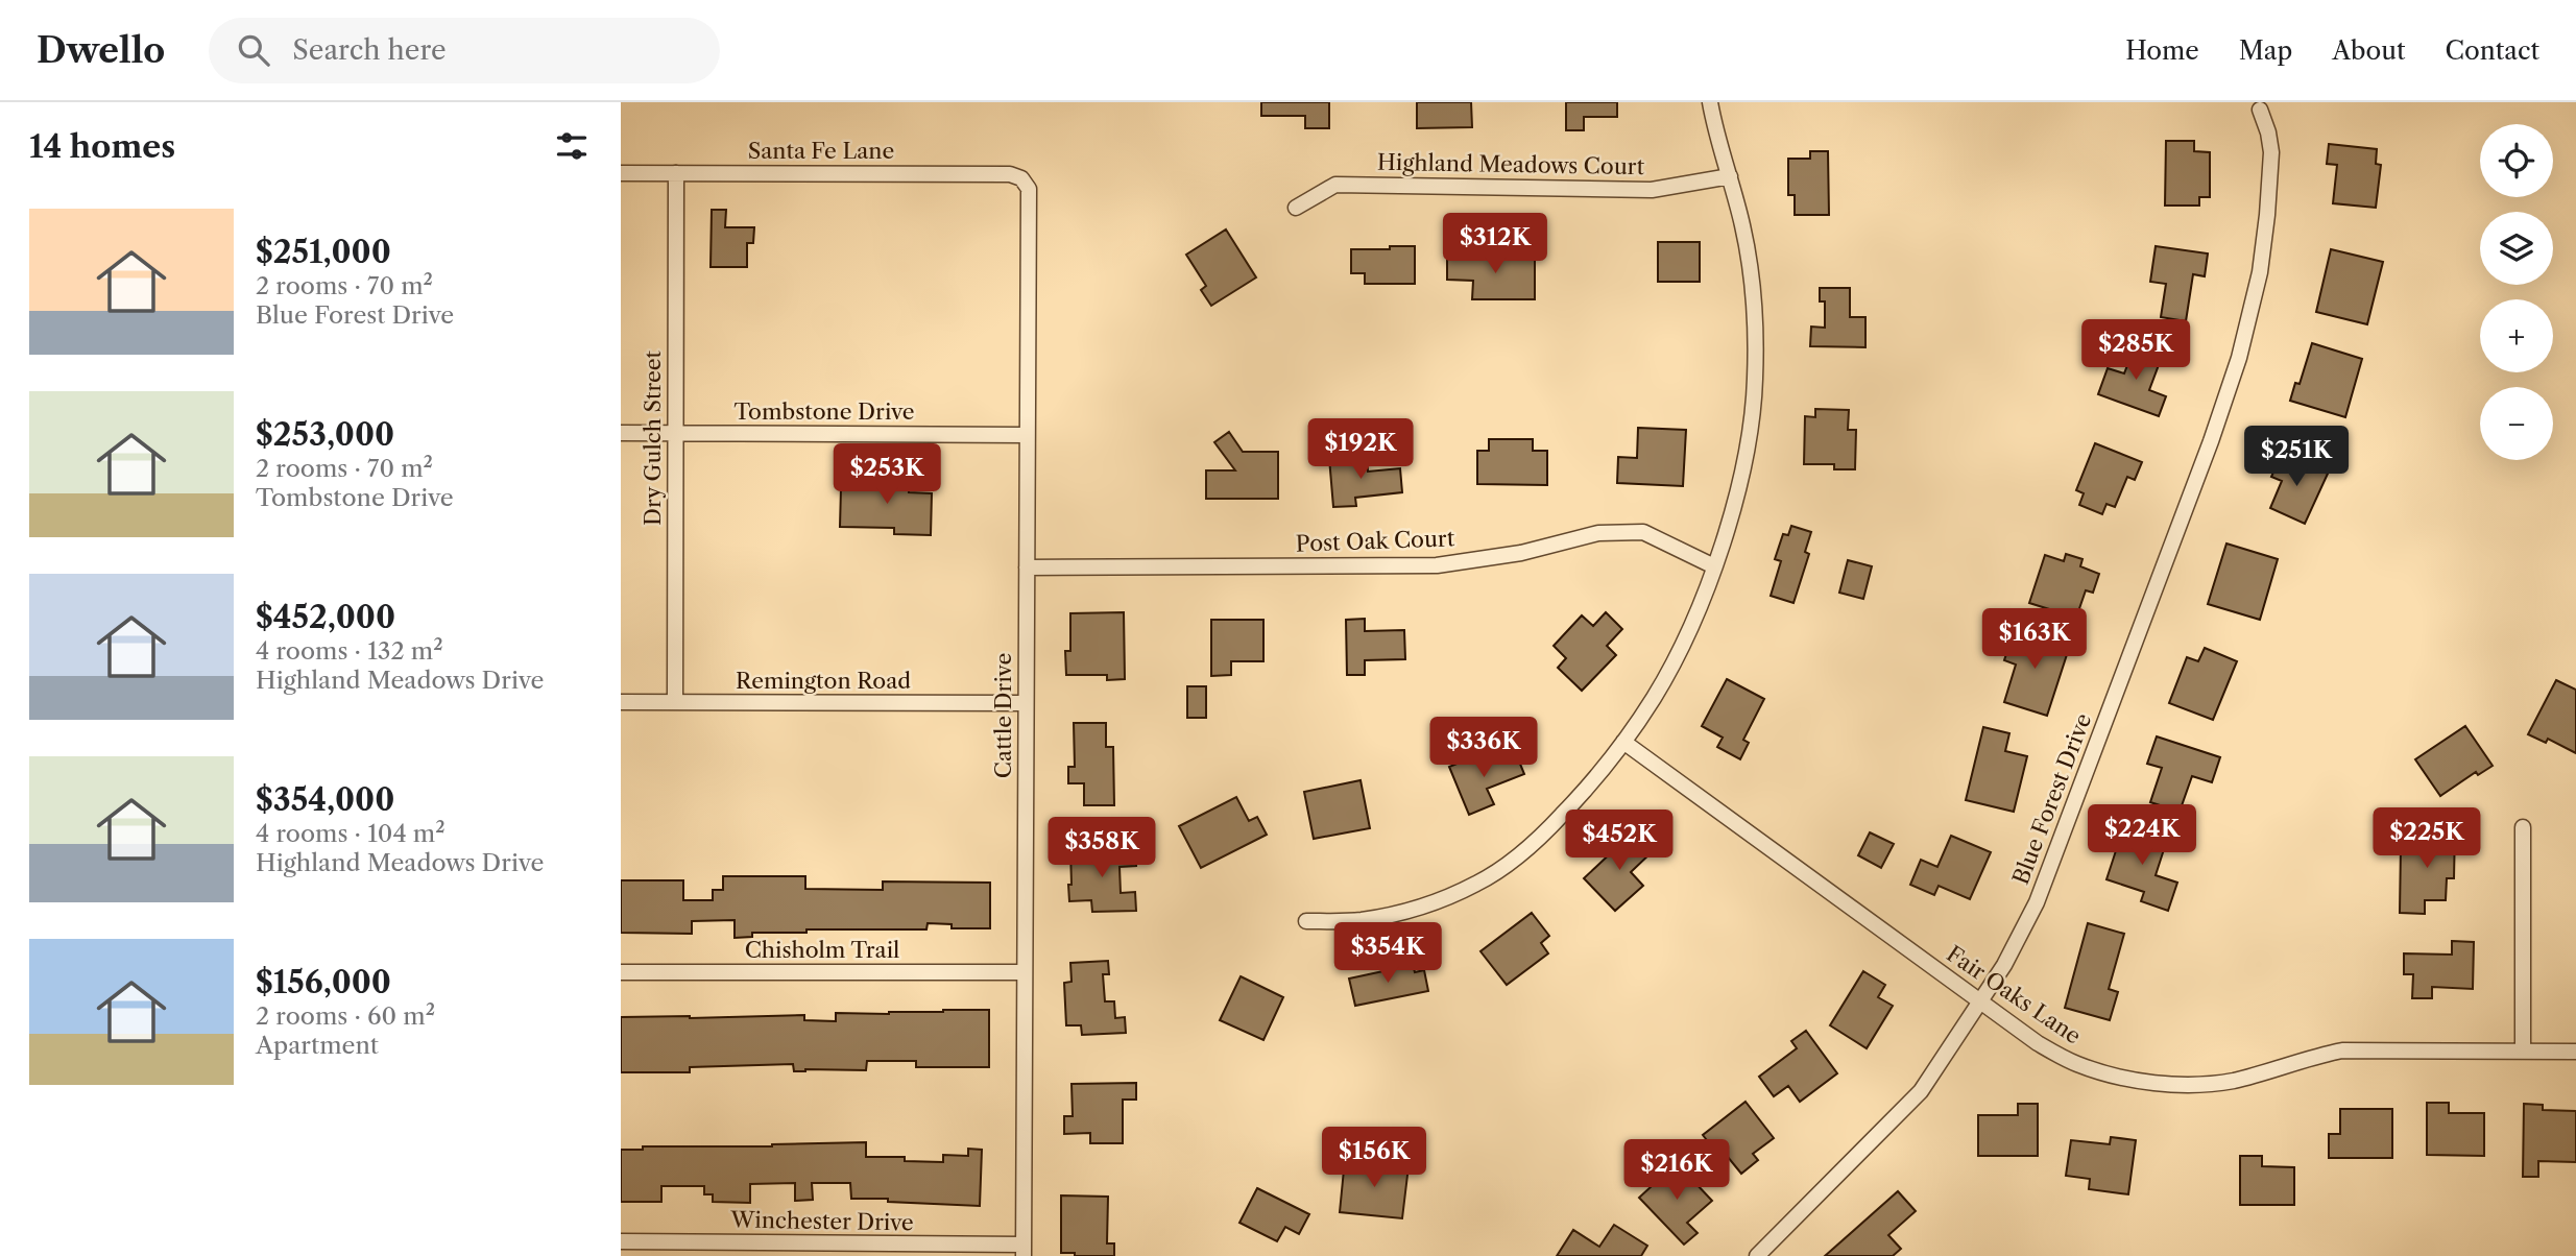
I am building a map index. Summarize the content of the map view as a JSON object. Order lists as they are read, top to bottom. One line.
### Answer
{"streets":{"street":["Santa Fe Lane","Highland Meadows Court","Tombstone Drive","Dry Gulch Street","Post Oak Court","Remington Road","Cattle Drive","Blue Forest Drive","Chisholm Trail","Fair Oaks Lane","Winchester Drive"]},"crossings":[["Santa Fe Lane","Dry Gulch Street"],["Santa Fe Lane","Cattle Drive"],["Tombstone Drive","Dry Gulch Street"],["Tombstone Drive","Cattle Drive"],["Dry Gulch Street","Remington Road"],["Post Oak Court","Cattle Drive"],["Remington Road","Cattle Drive"],["Cattle Drive","Chisholm Trail"],["Cattle Drive","Winchester Drive"],["Blue Forest Drive","Fair Oaks Lane"]],"page":{"header":"Dwello","search":"Search here","nav":["Home","Map","About","Contact"],"heading":"14 homes","map_buttons":["+","−"],"list":[{"name":"$251,000","note":"2 rooms · 70 m² · Blue Forest Drive"},{"name":"$253,000","note":"2 rooms · 70 m² · Tombstone Drive"},{"name":"$452,000","note":"4 rooms · 132 m² · Highland Meadows Drive"},{"name":"$354,000","note":"4 rooms · 104 m² · Highland Meadows Drive"},{"name":"$156,000","note":"2 rooms · 60 m² · Apartment"}],"price":["$312K","$285K","$192K","$251K","$253K","$163K","$336K","$224K","$225K","$452K","$358K","$354K","$156K","$216K"]}}
